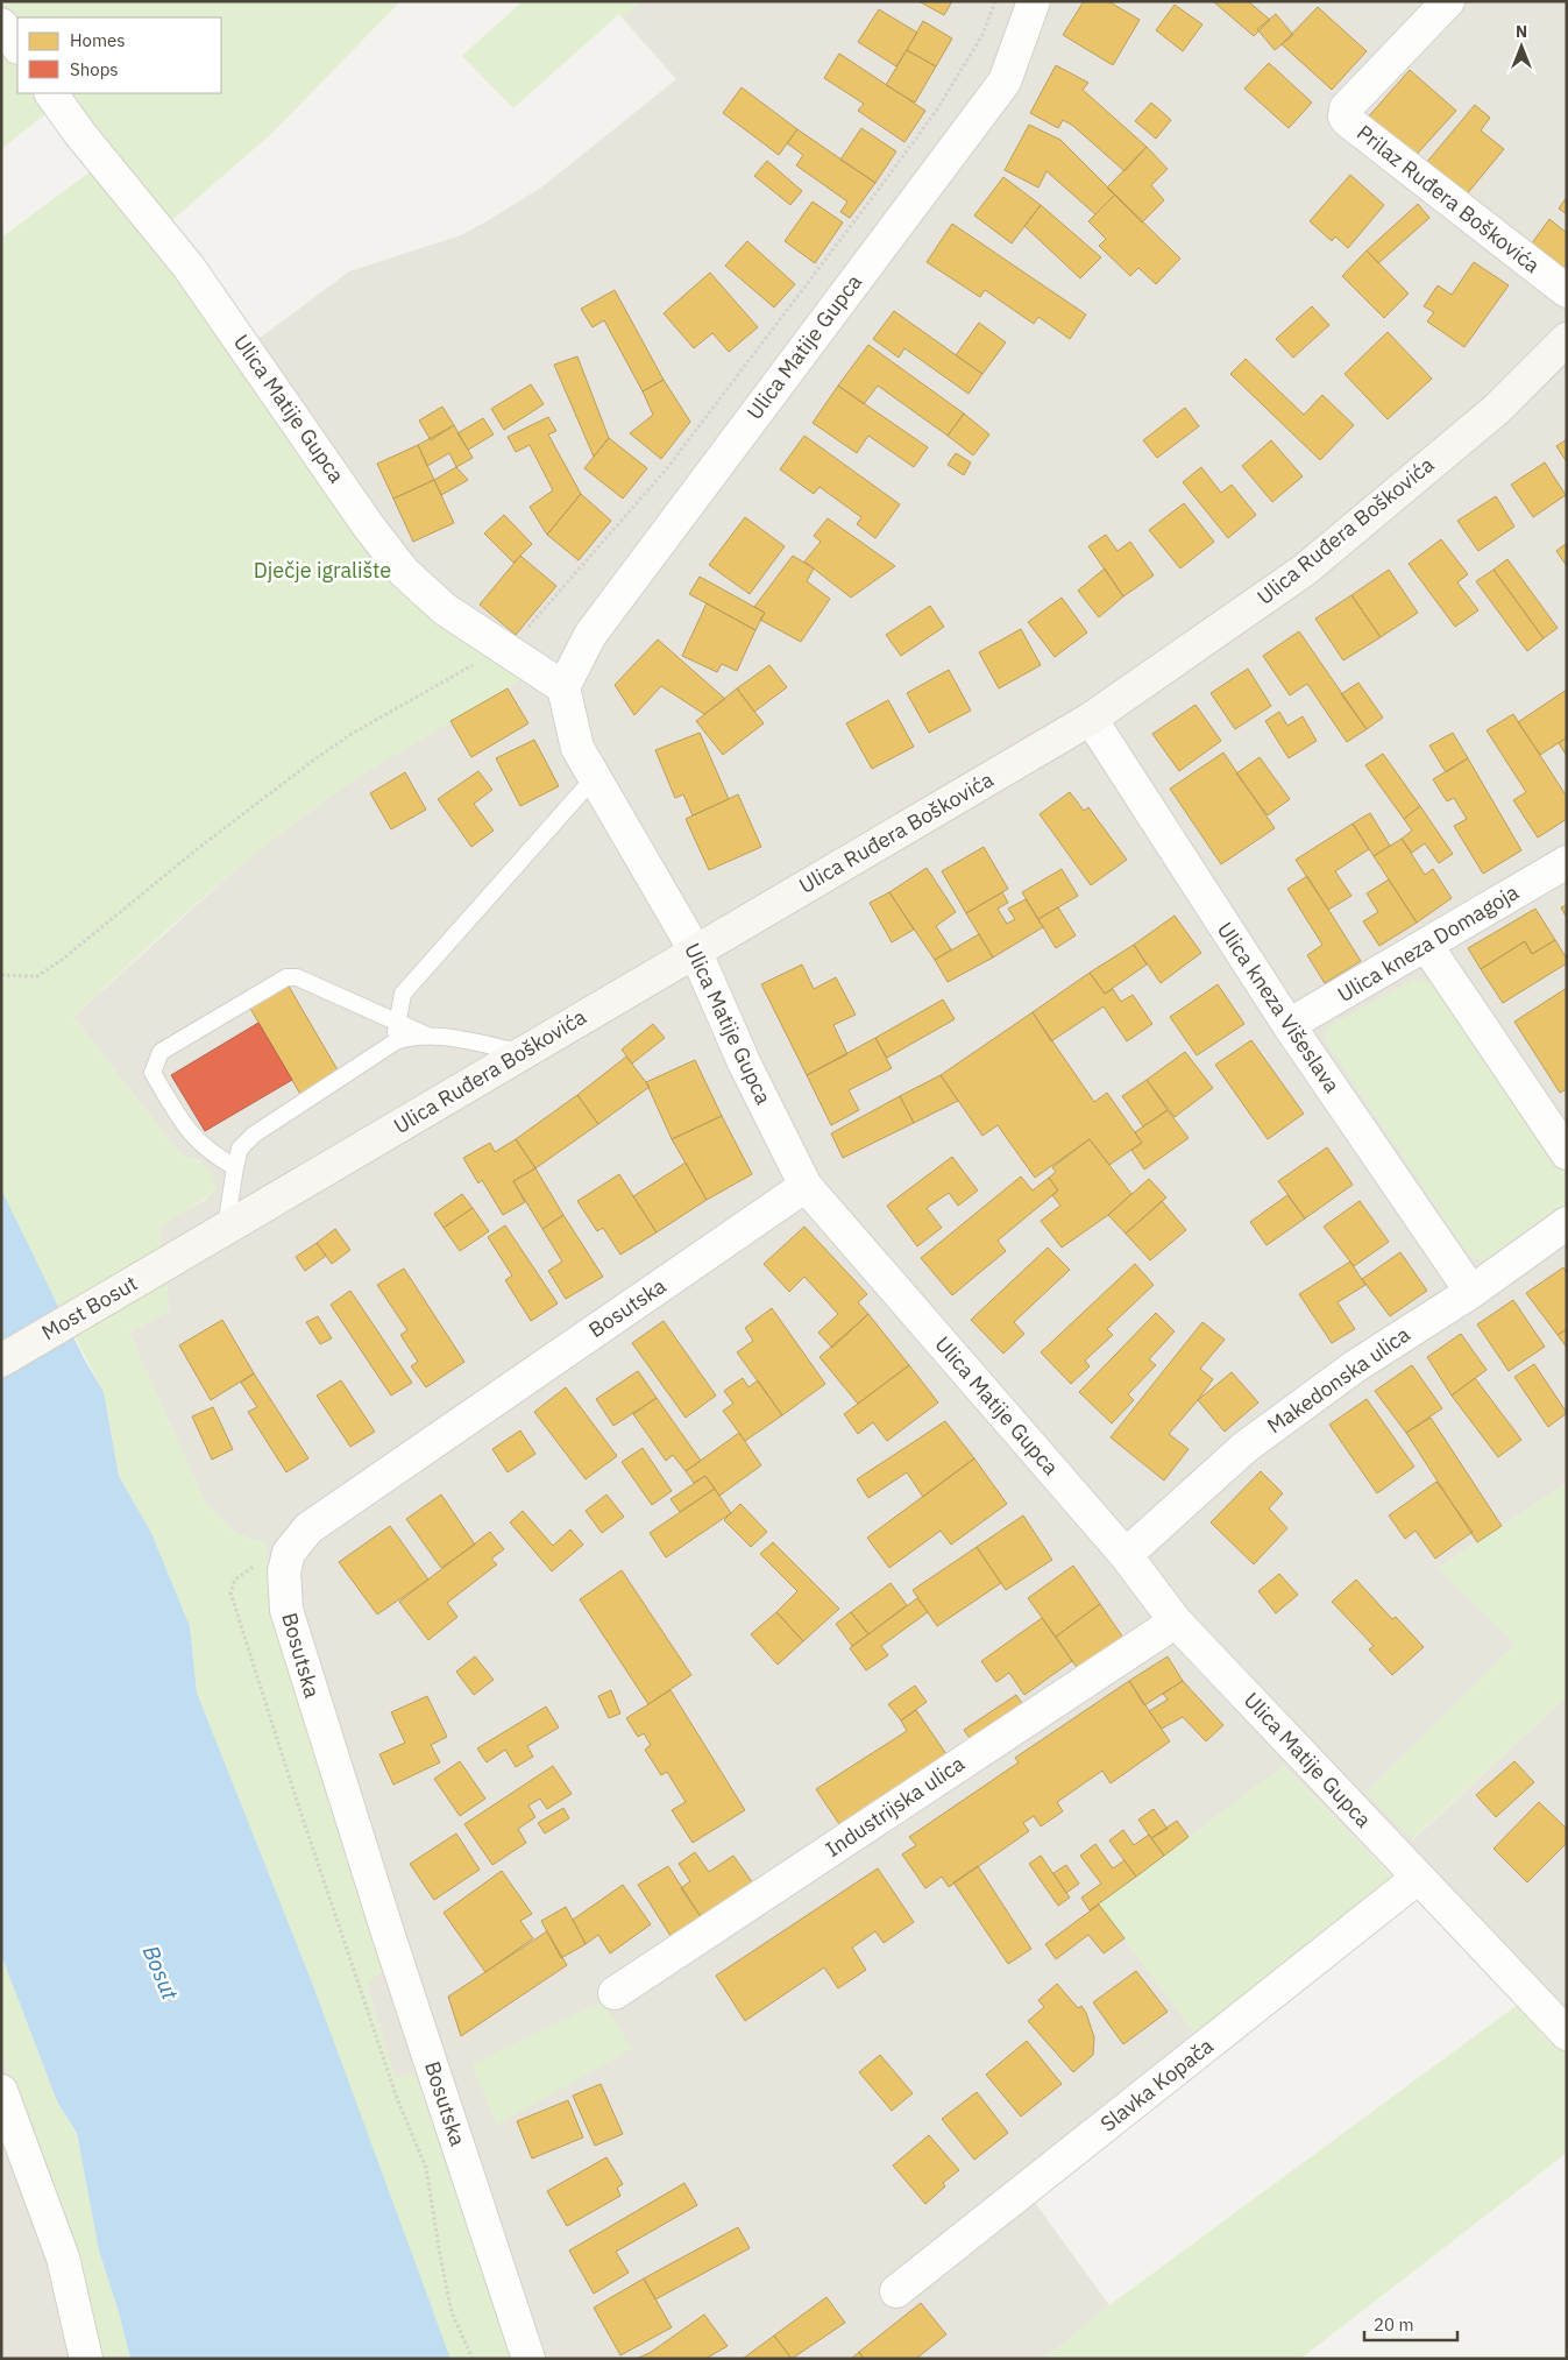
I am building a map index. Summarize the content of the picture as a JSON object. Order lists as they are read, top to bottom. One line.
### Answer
{"streets":{"main road":["Ulica Ruđera Boškovića","Most Bosut"],"street":["Prilaz Ruđera Boškovića","Ulica Matije Gupca","Ulica kneza Domagoja","Ulica kneza Višeslava","Bosutska","Makedonska ulica","Industrijska ulica","Slavka Kopača"]},"crossings":[["Ulica Matije Gupca","Ulica Ruđera Boškovića"],["Ulica Matije Gupca","Bosutska"],["Ulica Matije Gupca","Makedonska ulica"],["Ulica Matije Gupca","Industrijska ulica"],["Ulica Matije Gupca","Slavka Kopača"],["Ulica Ruđera Boškovića","Ulica kneza Višeslava"],["Ulica Ruđera Boškovića","Most Bosut"],["Ulica kneza Domagoja","Ulica kneza Višeslava"],["Ulica kneza Višeslava","Makedonska ulica"]],"water":["Bosut"],"parks":["Dječje igralište"],"legend":["Homes","Shops"],"scale_bar":"20 m","north":"top"}
